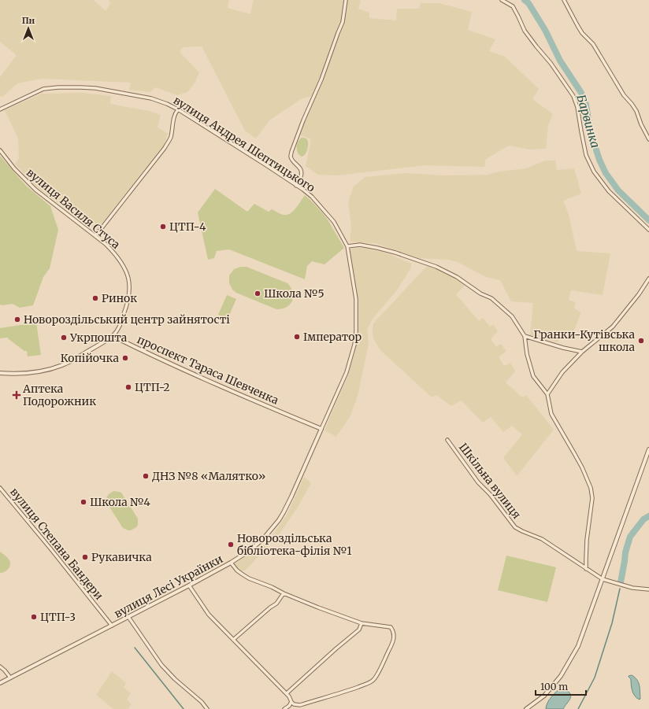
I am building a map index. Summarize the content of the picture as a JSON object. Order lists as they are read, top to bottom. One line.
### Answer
{"streets":{"street":["вулиця Андрея Шептицького","вулиця Василя Стуса","проспект Тараса Шевченка","Шкільна вулиця","вулиця Степана Бандери","вулиця Лесі Українки"]},"crossings":[["вулиця Андрея Шептицького","проспект Тараса Шевченка"],["вулиця Андрея Шептицького","вулиця Лесі Українки"],["вулиця Василя Стуса","проспект Тараса Шевченка"],["проспект Тараса Шевченка","вулиця Лесі Українки"],["вулиця Степана Бандери","вулиця Лесі Українки"]],"water":["Барвинка"],"places":{"other":["ЦТП-4","Школа №5","Ринок","Новороздільський центр зайнятості","Імператор","Укрпошта","Гранки-Кутівська школа","Копійочка","ЦТП-2","ДНЗ №8 «Малятко»","Школа №4","Новороздільська бібліотека-філія №1","Рукавичка","ЦТП-3"],"health":["Аптека Подорожник"]},"scale_bar":"100 m","north":"top"}
